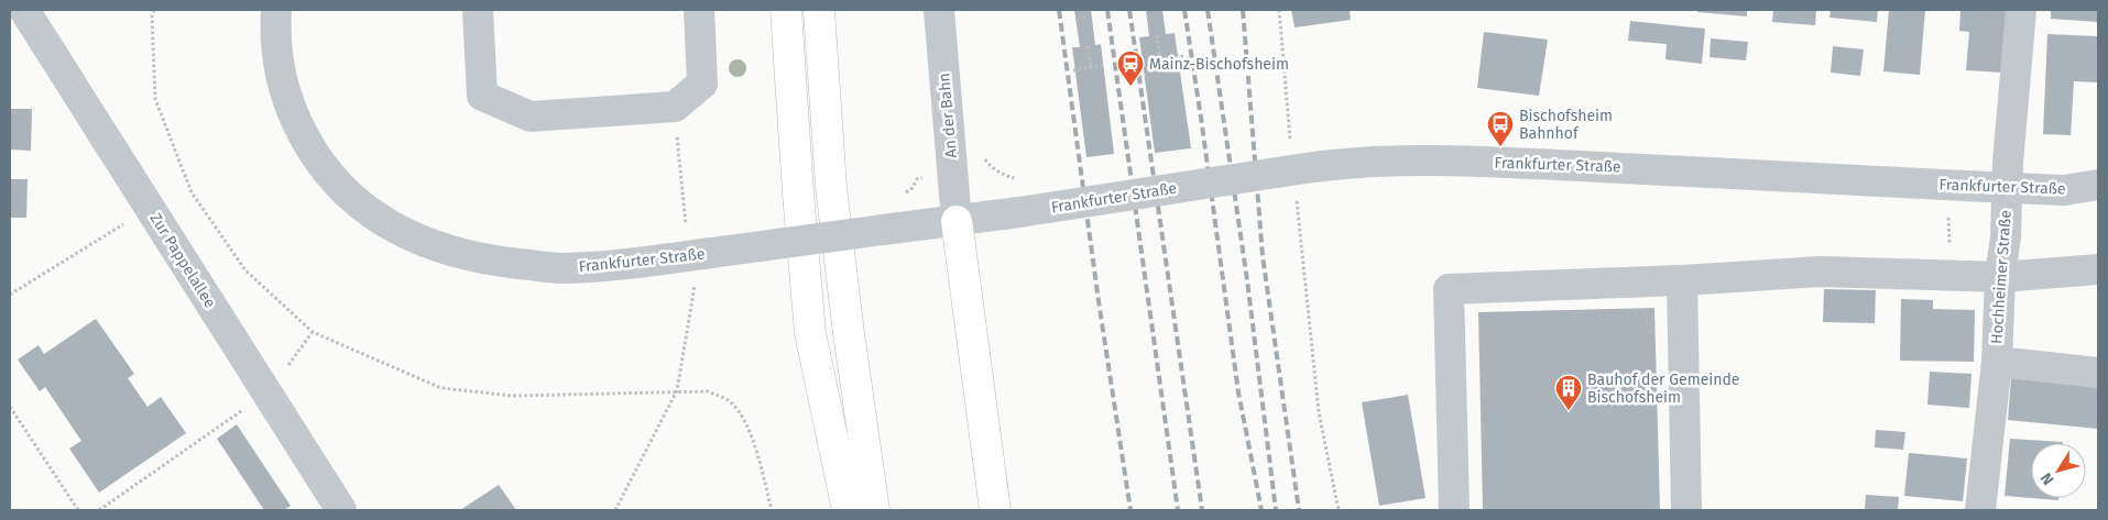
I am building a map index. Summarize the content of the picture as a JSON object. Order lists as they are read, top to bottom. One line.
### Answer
{"streets":{"street":["An der Bahn","Frankfurter Straße","Zur Pappelallee","Hochheimer Straße"]},"crossings":[["An der Bahn","Frankfurter Straße"]],"places":{"station":["Mainz-Bischofsheim"],"bus stop":["Bischofsheim Bahnhof"],"building":["Bauhof der Gemeinde Bischofsheim"]},"north":"bottom left"}
